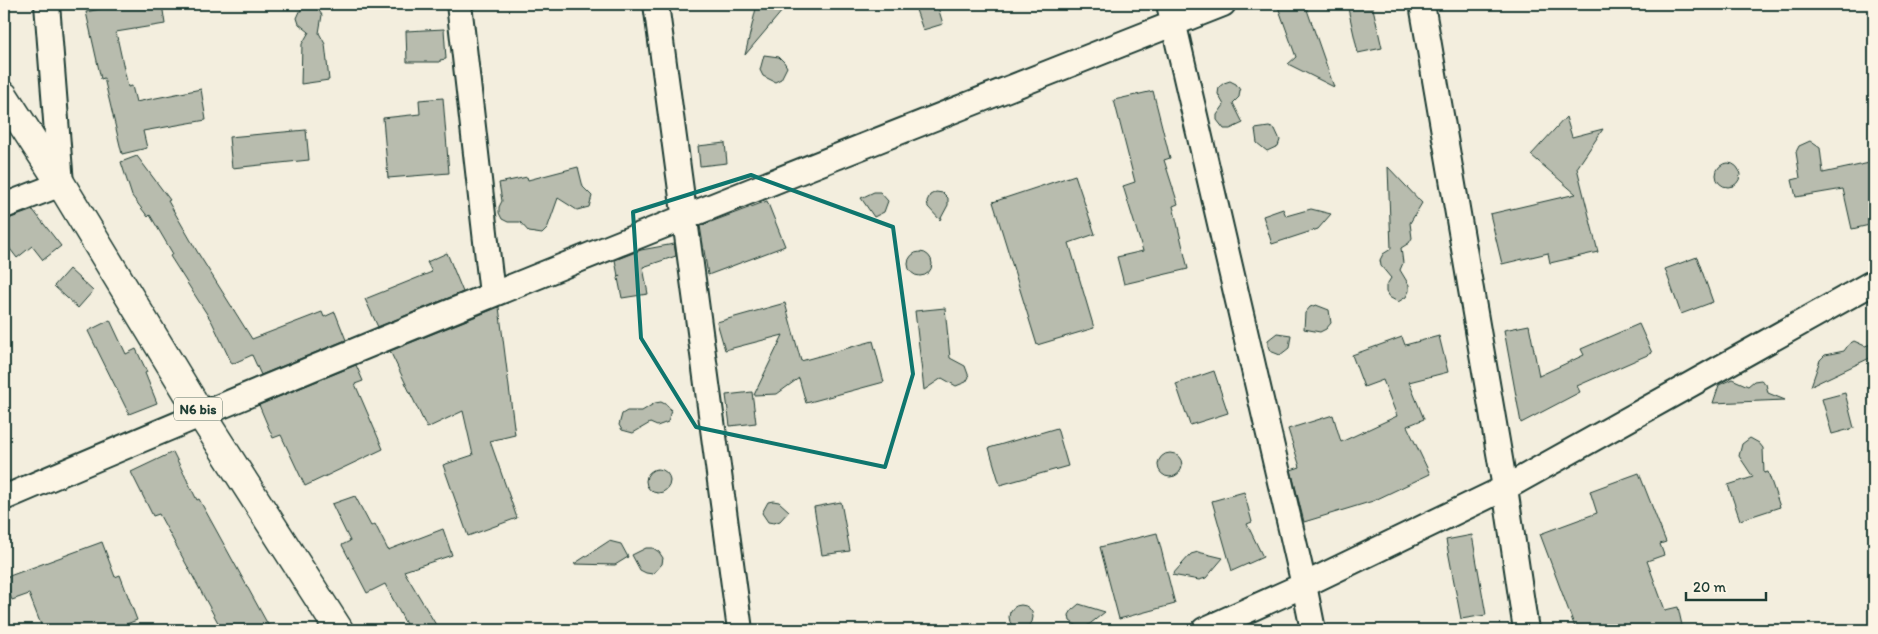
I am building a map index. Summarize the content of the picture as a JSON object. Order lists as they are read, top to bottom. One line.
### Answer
{"streets":{"highway":["N6 bis"]},"scale_bar":"20 m"}
